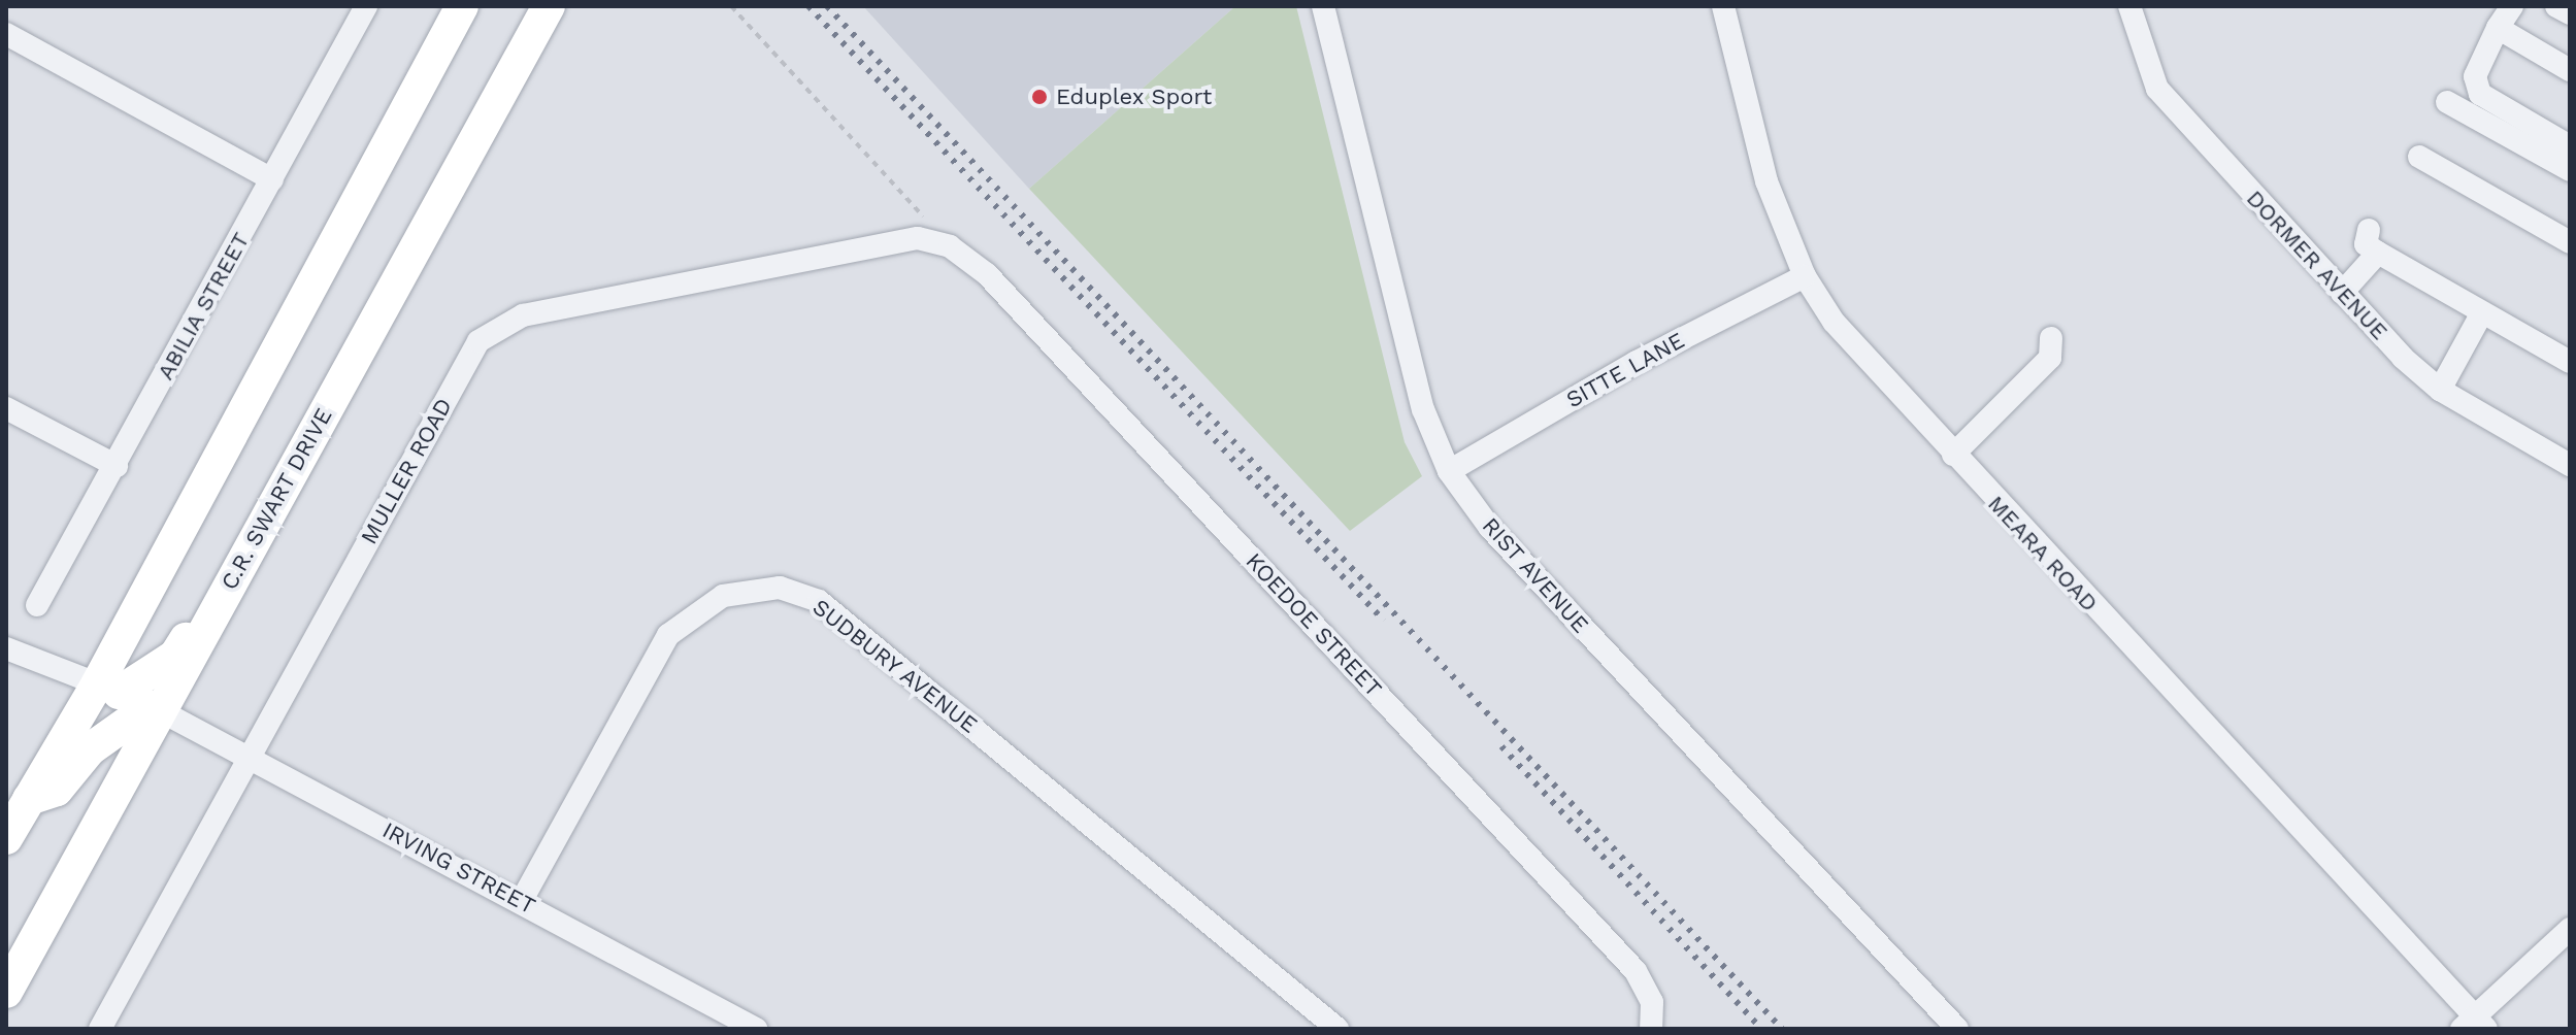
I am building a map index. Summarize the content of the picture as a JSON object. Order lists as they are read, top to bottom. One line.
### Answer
{"streets":{"main road":["C.R. SWART DRIVE"],"street":["DORMER AVENUE","ABILIA STREET","SITTE LANE","MULLER ROAD","MEARA ROAD","RIST AVENUE","KOEDOE STREET","SUDBURY AVENUE","IRVING STREET"]},"crossings":[["SITTE LANE","MEARA ROAD"],["SITTE LANE","RIST AVENUE"],["MULLER ROAD","KOEDOE STREET"],["MULLER ROAD","IRVING STREET"],["C.R. SWART DRIVE","IRVING STREET"],["SUDBURY AVENUE","IRVING STREET"]],"places":["Eduplex Sport"]}
